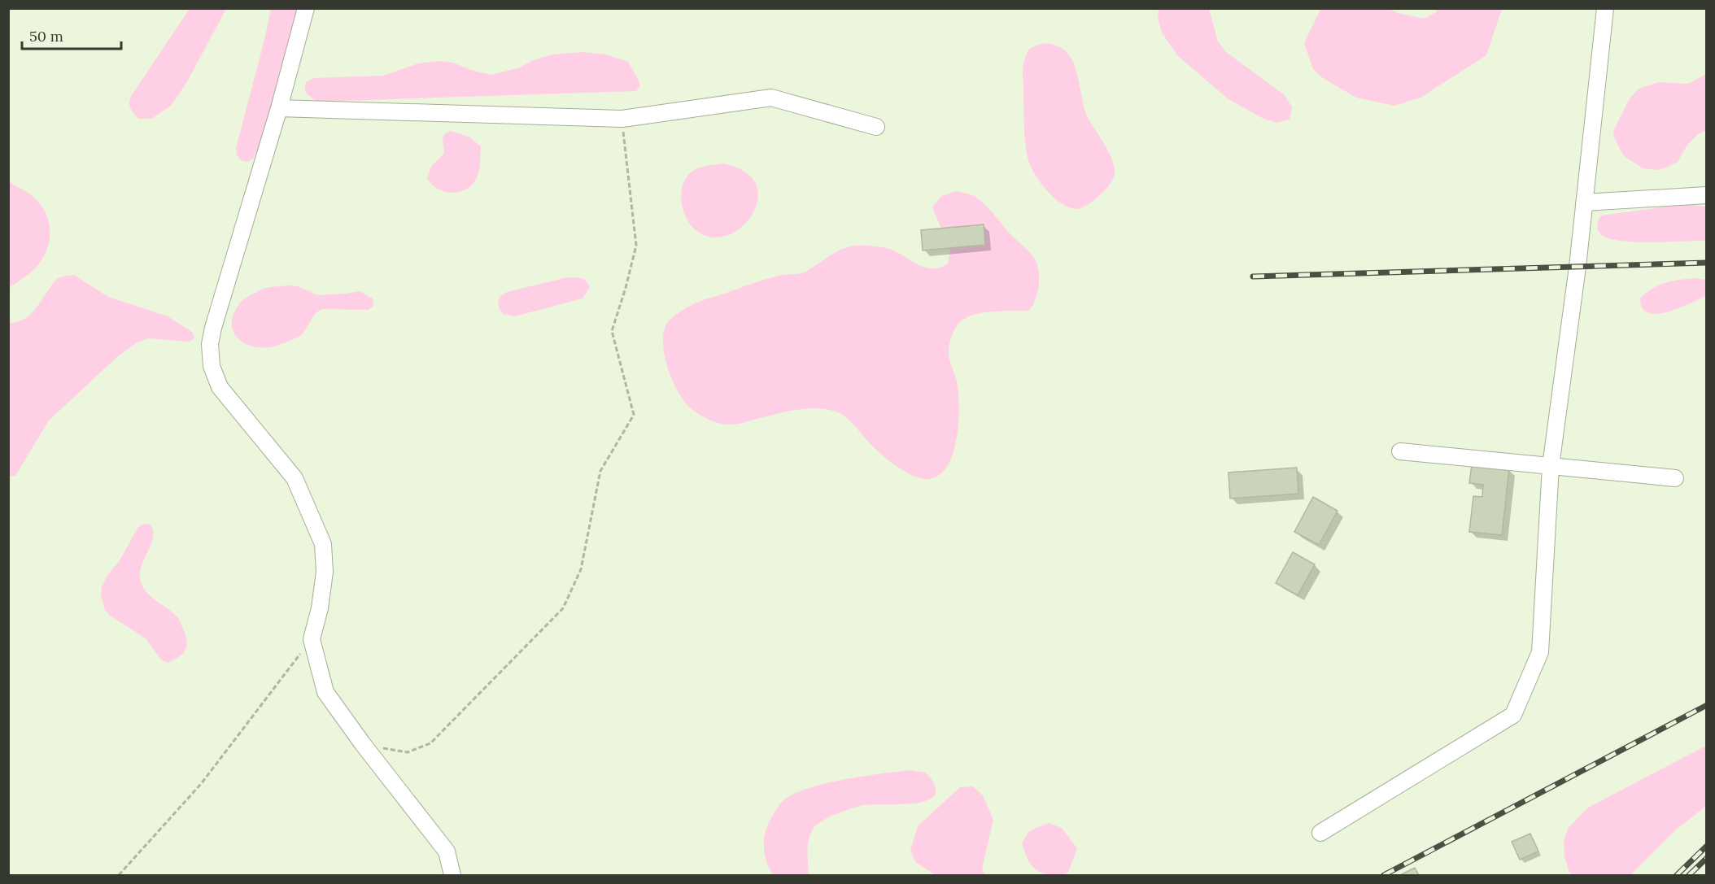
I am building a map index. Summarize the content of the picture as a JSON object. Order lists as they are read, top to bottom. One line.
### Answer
{"scale_bar":"50 m"}
